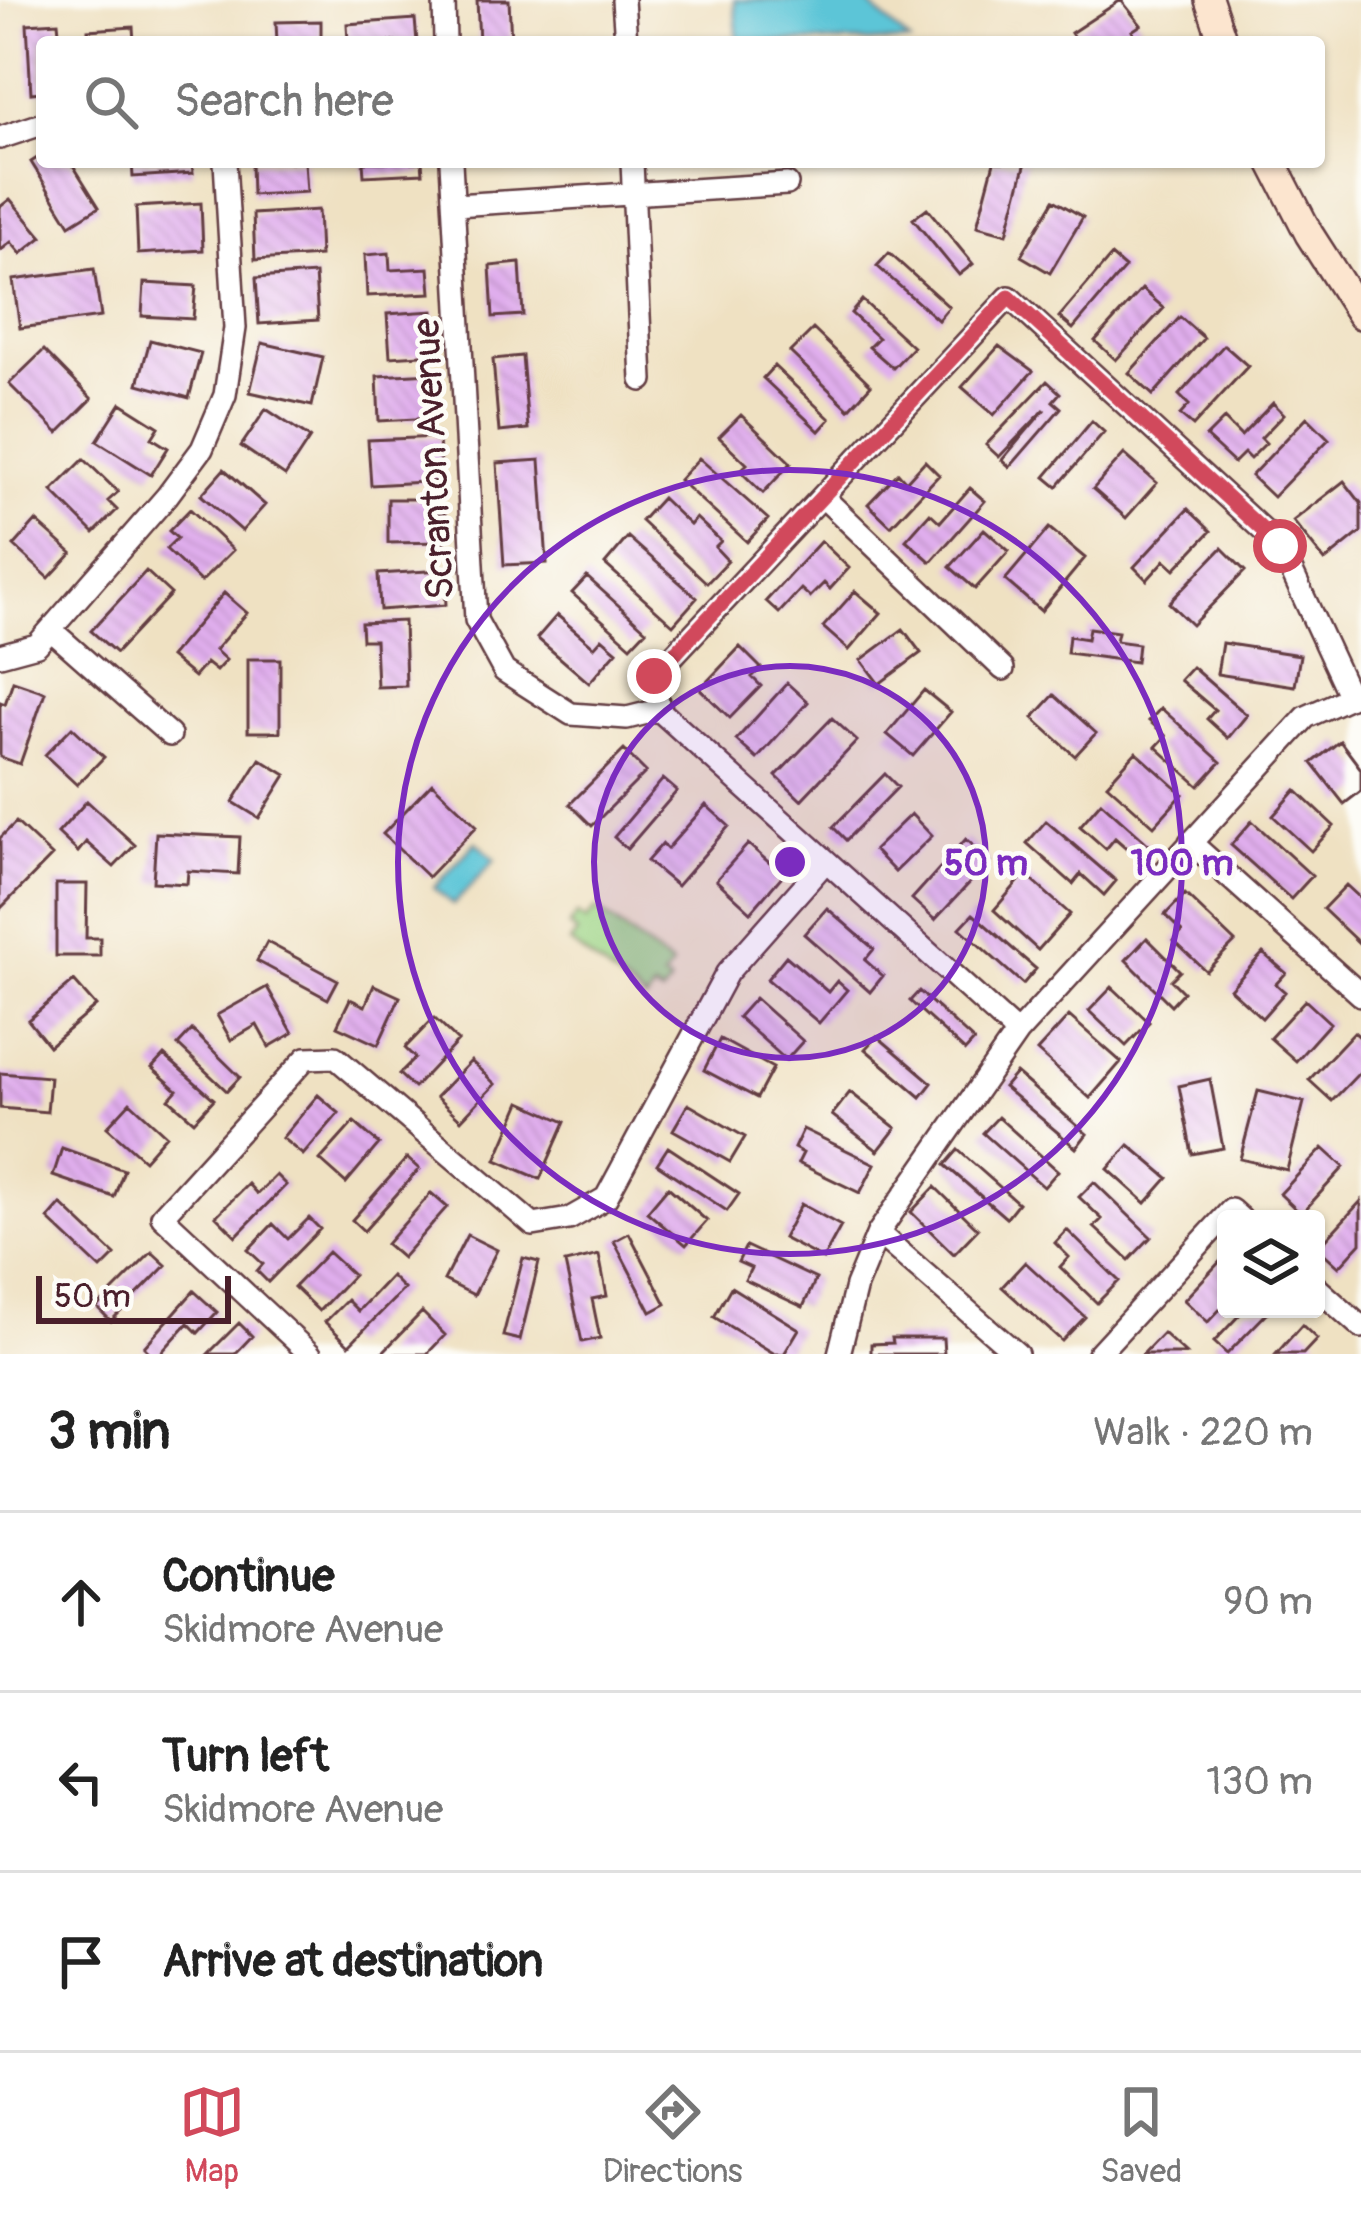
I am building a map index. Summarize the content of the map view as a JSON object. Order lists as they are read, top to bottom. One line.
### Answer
{"streets":{"street":["Scranton Avenue"]},"scale_bar":"50 m","page":{"search":"Search here","scale":"50 m","heading":["3 min","Walk · 220 m"],"list":[["Continue","Skidmore Avenue","90 m"],["Turn left","Skidmore Avenue","130 m"],"Arrive at destination"],"nav":["Map","Directions","Saved"]},"rings":["50 m","100 m"]}
